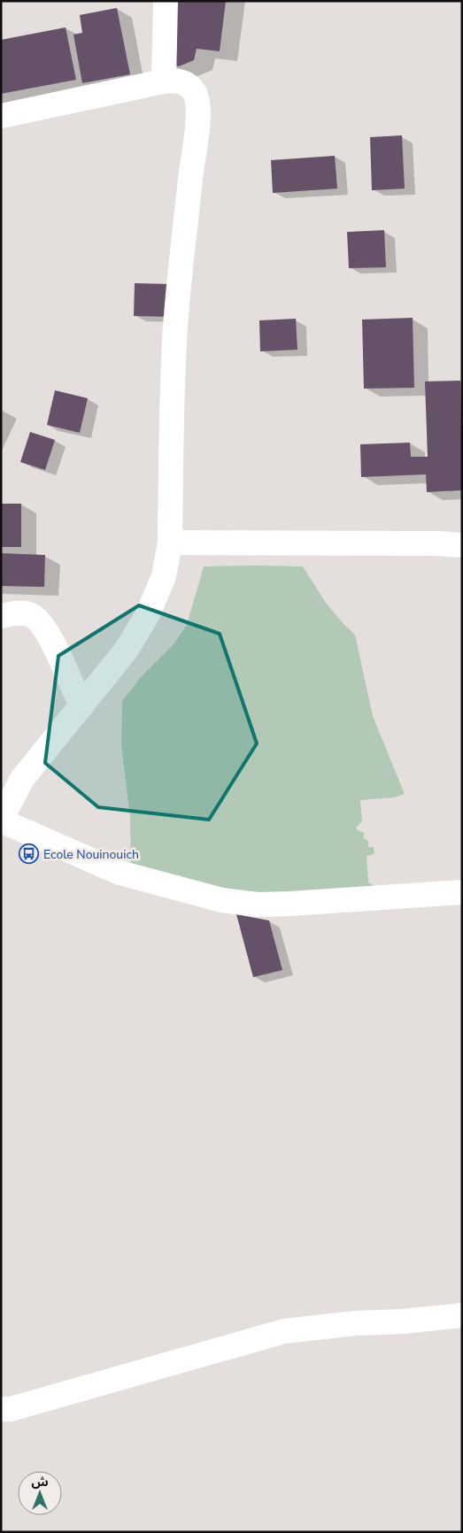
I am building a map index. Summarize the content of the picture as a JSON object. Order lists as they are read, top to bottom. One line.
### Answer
{"places":{"bus stop":["Ecole Nouinouich"]},"north":"top"}
